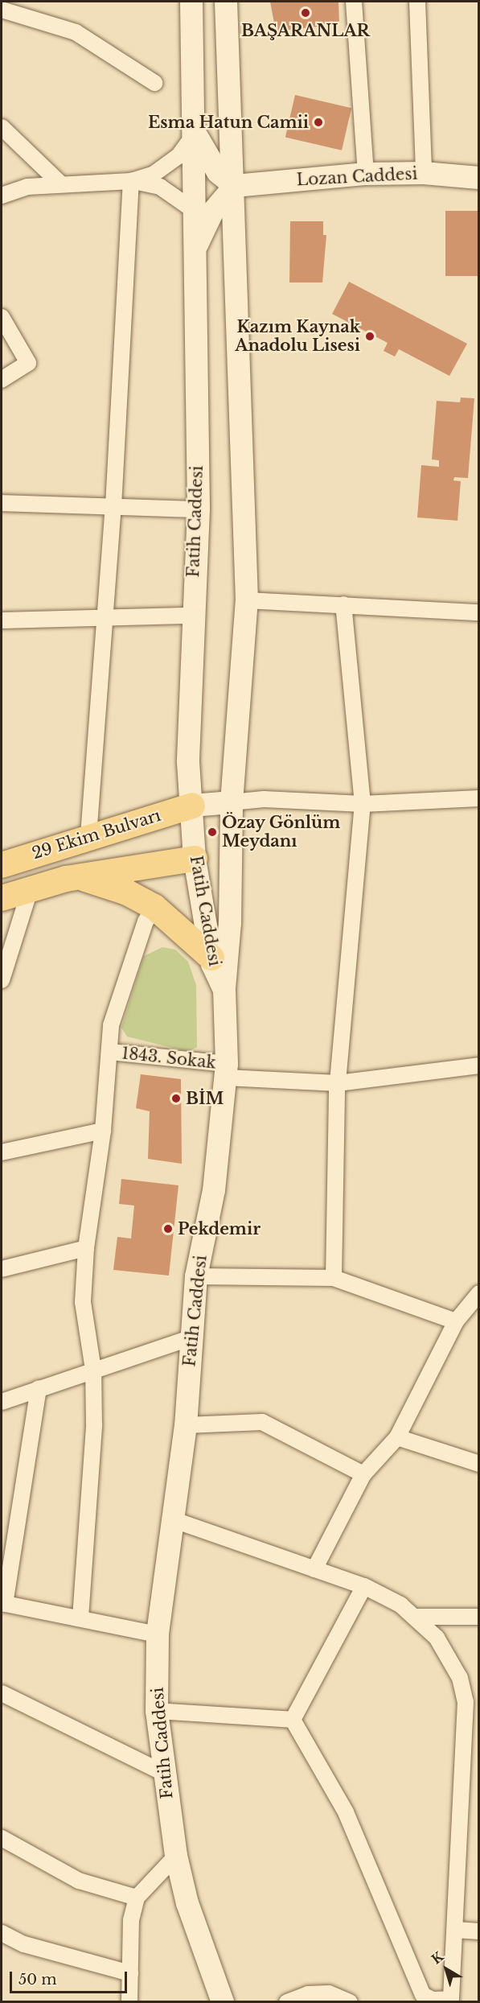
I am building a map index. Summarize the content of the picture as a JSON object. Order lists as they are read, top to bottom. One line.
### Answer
{"streets":{"main road":["Lozan Caddesi","Fatih Caddesi","29 Ekim Bulvarı"],"street":["1843. Sokak"]},"crossings":[["Fatih Caddesi","29 Ekim Bulvarı"],["Fatih Caddesi","1843. Sokak"]],"places":["BAŞARANLAR","Esma Hatun Camii","Kazım Kaynak Anadolu Lisesi","Özay Gönlüm Meydanı","BİM","Pekdemir"],"scale_bar":"50 m","north":"top left"}
